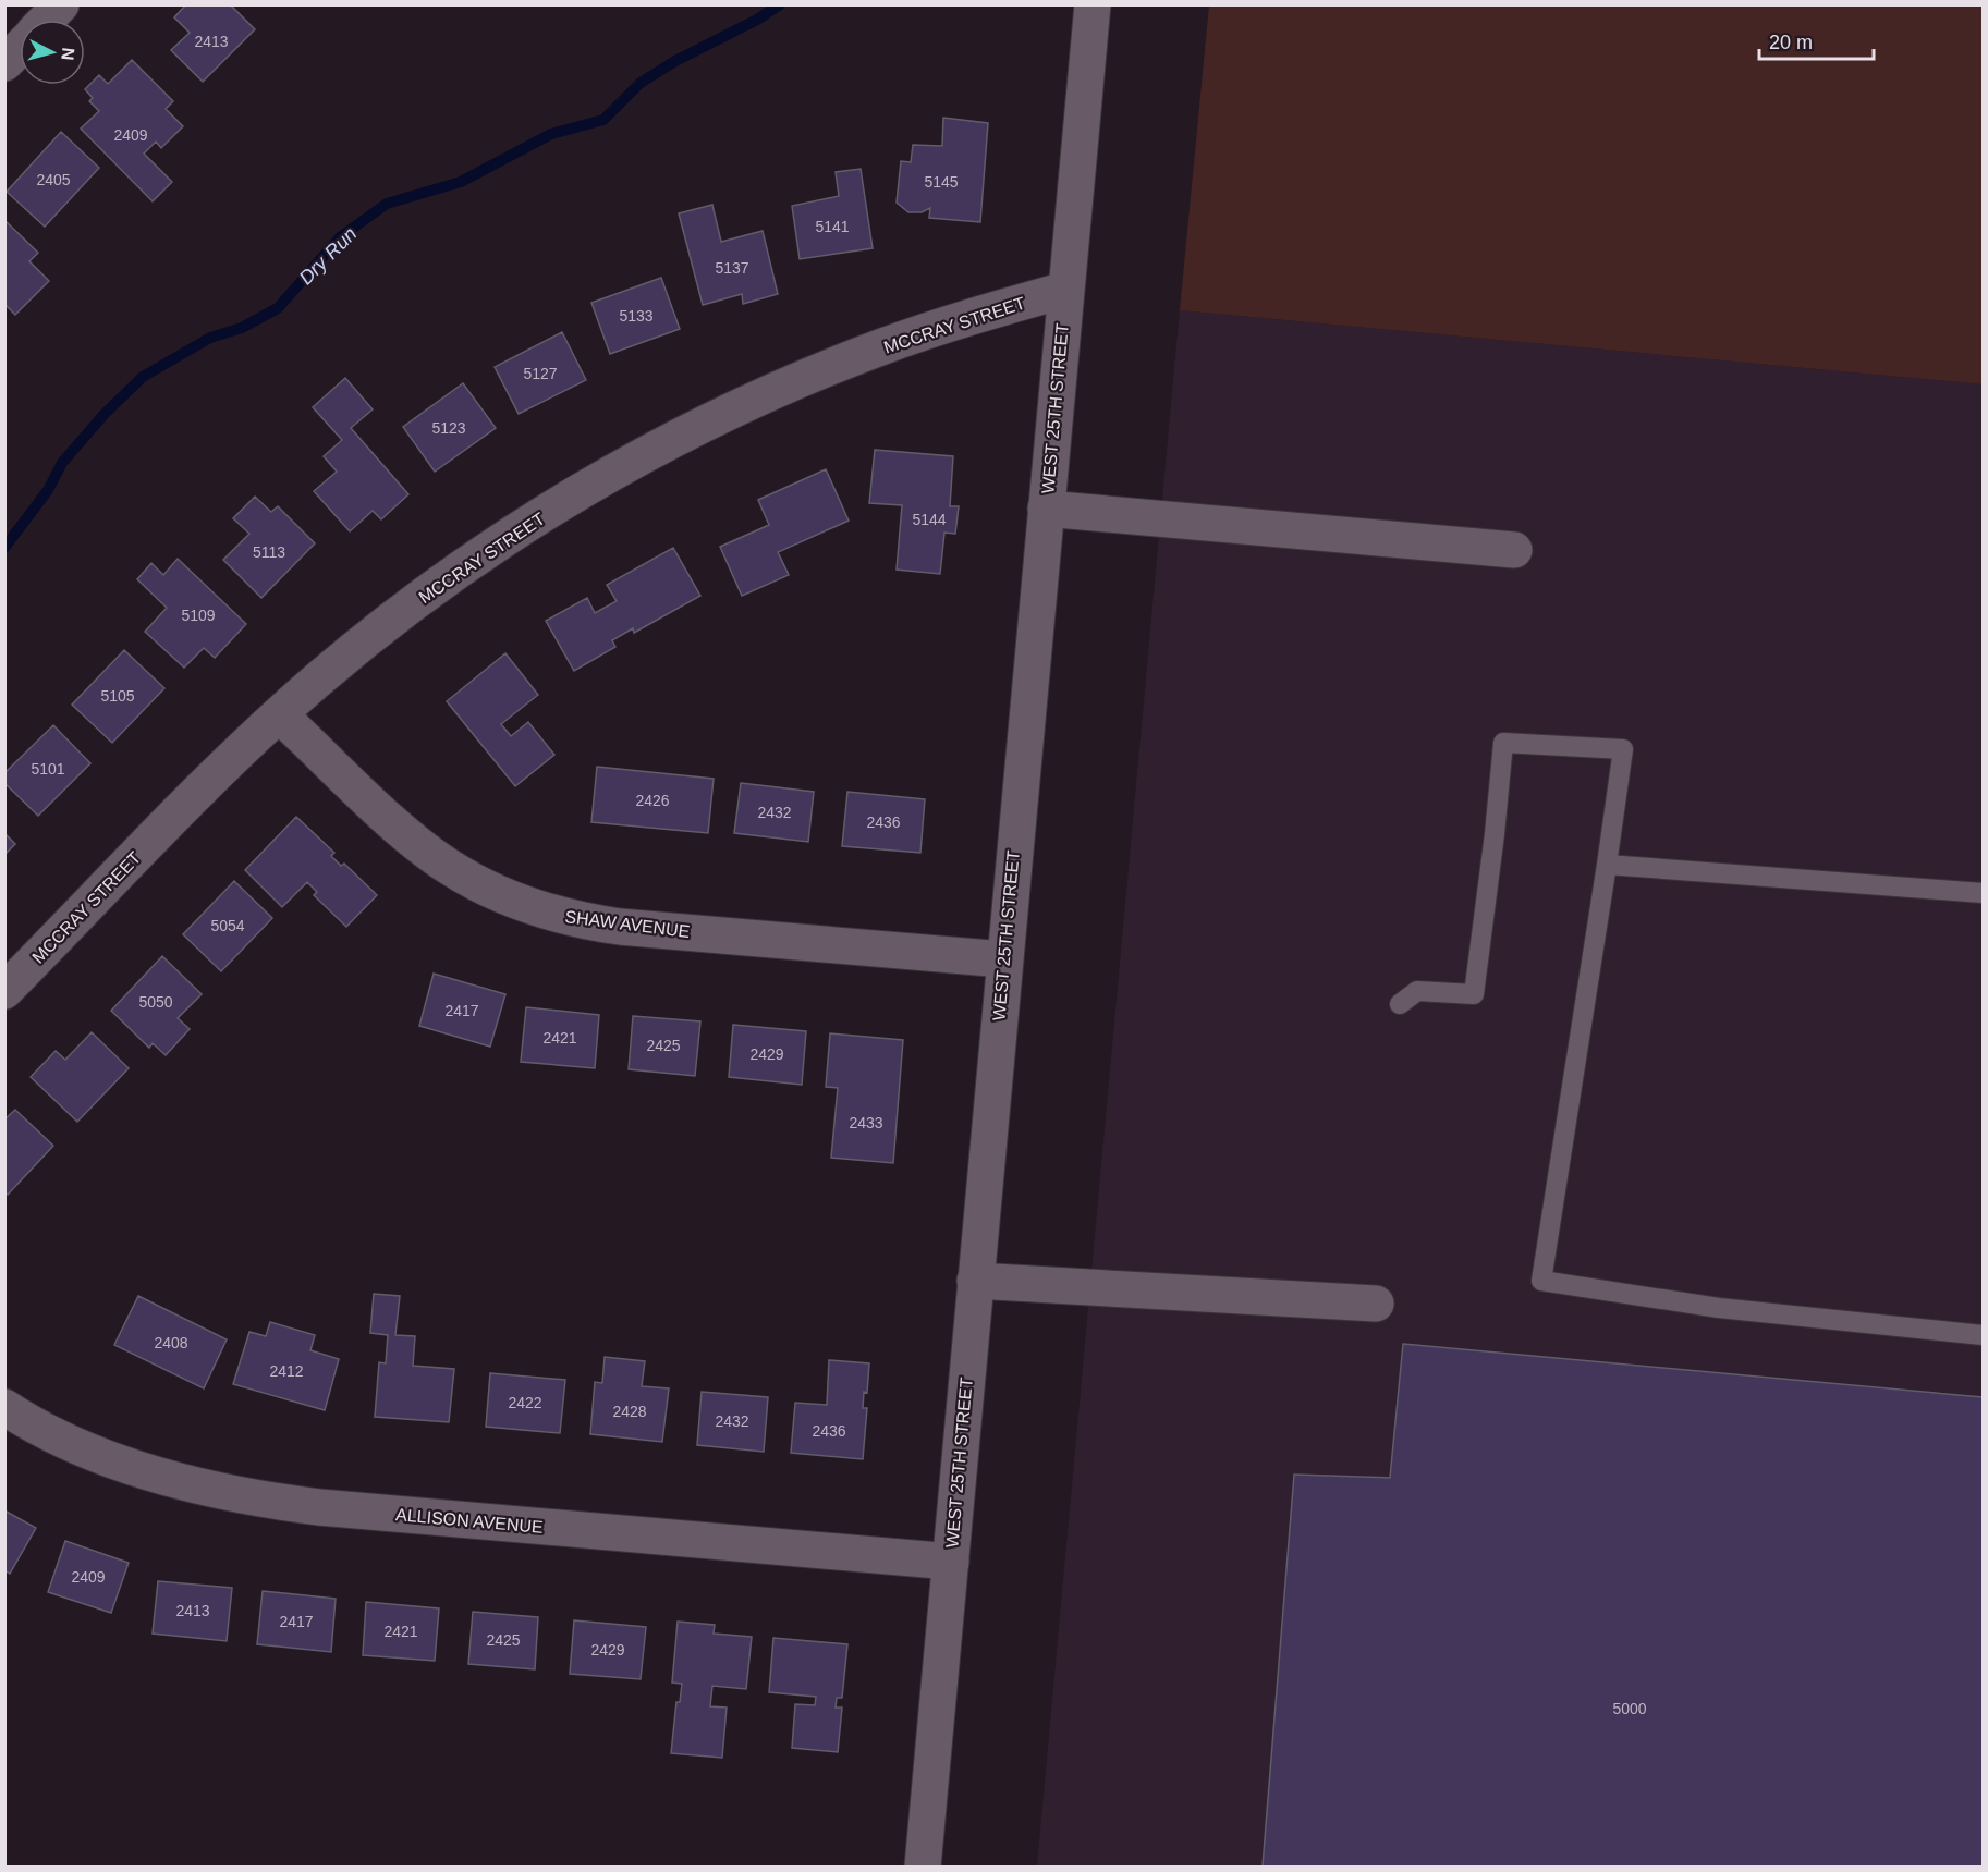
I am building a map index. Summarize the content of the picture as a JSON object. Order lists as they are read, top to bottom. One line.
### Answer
{"streets":{"street":["MCCRAY STREET","WEST 25TH STREET","SHAW AVENUE","ALLISON AVENUE"]},"crossings":[["MCCRAY STREET","WEST 25TH STREET"],["MCCRAY STREET","SHAW AVENUE"],["WEST 25TH STREET","SHAW AVENUE"],["WEST 25TH STREET","ALLISON AVENUE"]],"water":["Dry Run"],"house_numbers":["2413","2409","2405","5145","5141","5137","5133","5127","5123","5144","5113","5109","5105","5101","2426","2432","2436","5054","5050","2417","2421","2425","2429","2433","2408","2412","2422","2428","2432","2436","2409","2413","2417","2421","2425","2429","5000"],"scale_bar":"20 m","north":"right"}
